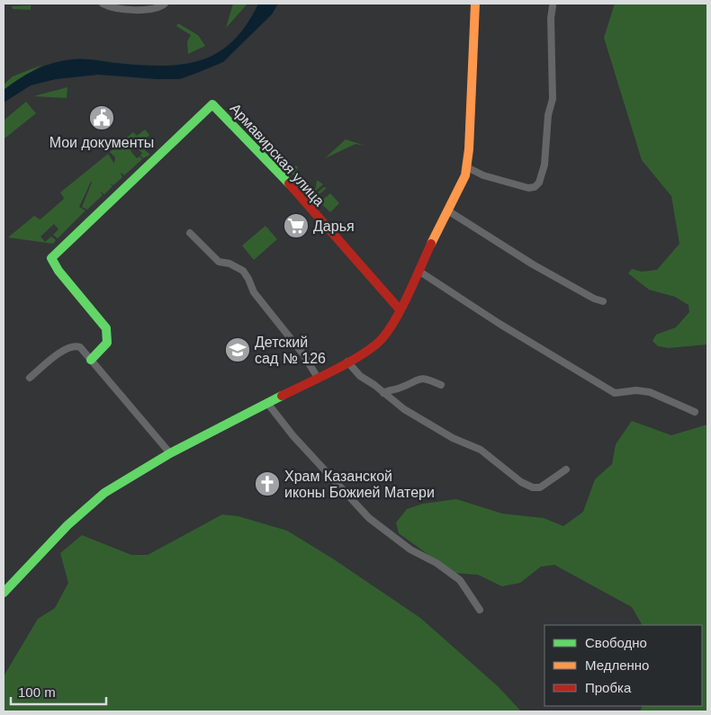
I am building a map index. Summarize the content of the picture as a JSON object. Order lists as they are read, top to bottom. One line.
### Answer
{"streets":{"main road":["Армавирская улица"]},"places":{"public building":["Мои документы"],"supermarket":["Дарья"],"school or university":["Детский сад № 126"],"church":["Храм Казанской иконы Божией Матери"]},"legend":["Свободно","Медленно","Пробка"],"scale_bar":"100 m"}
